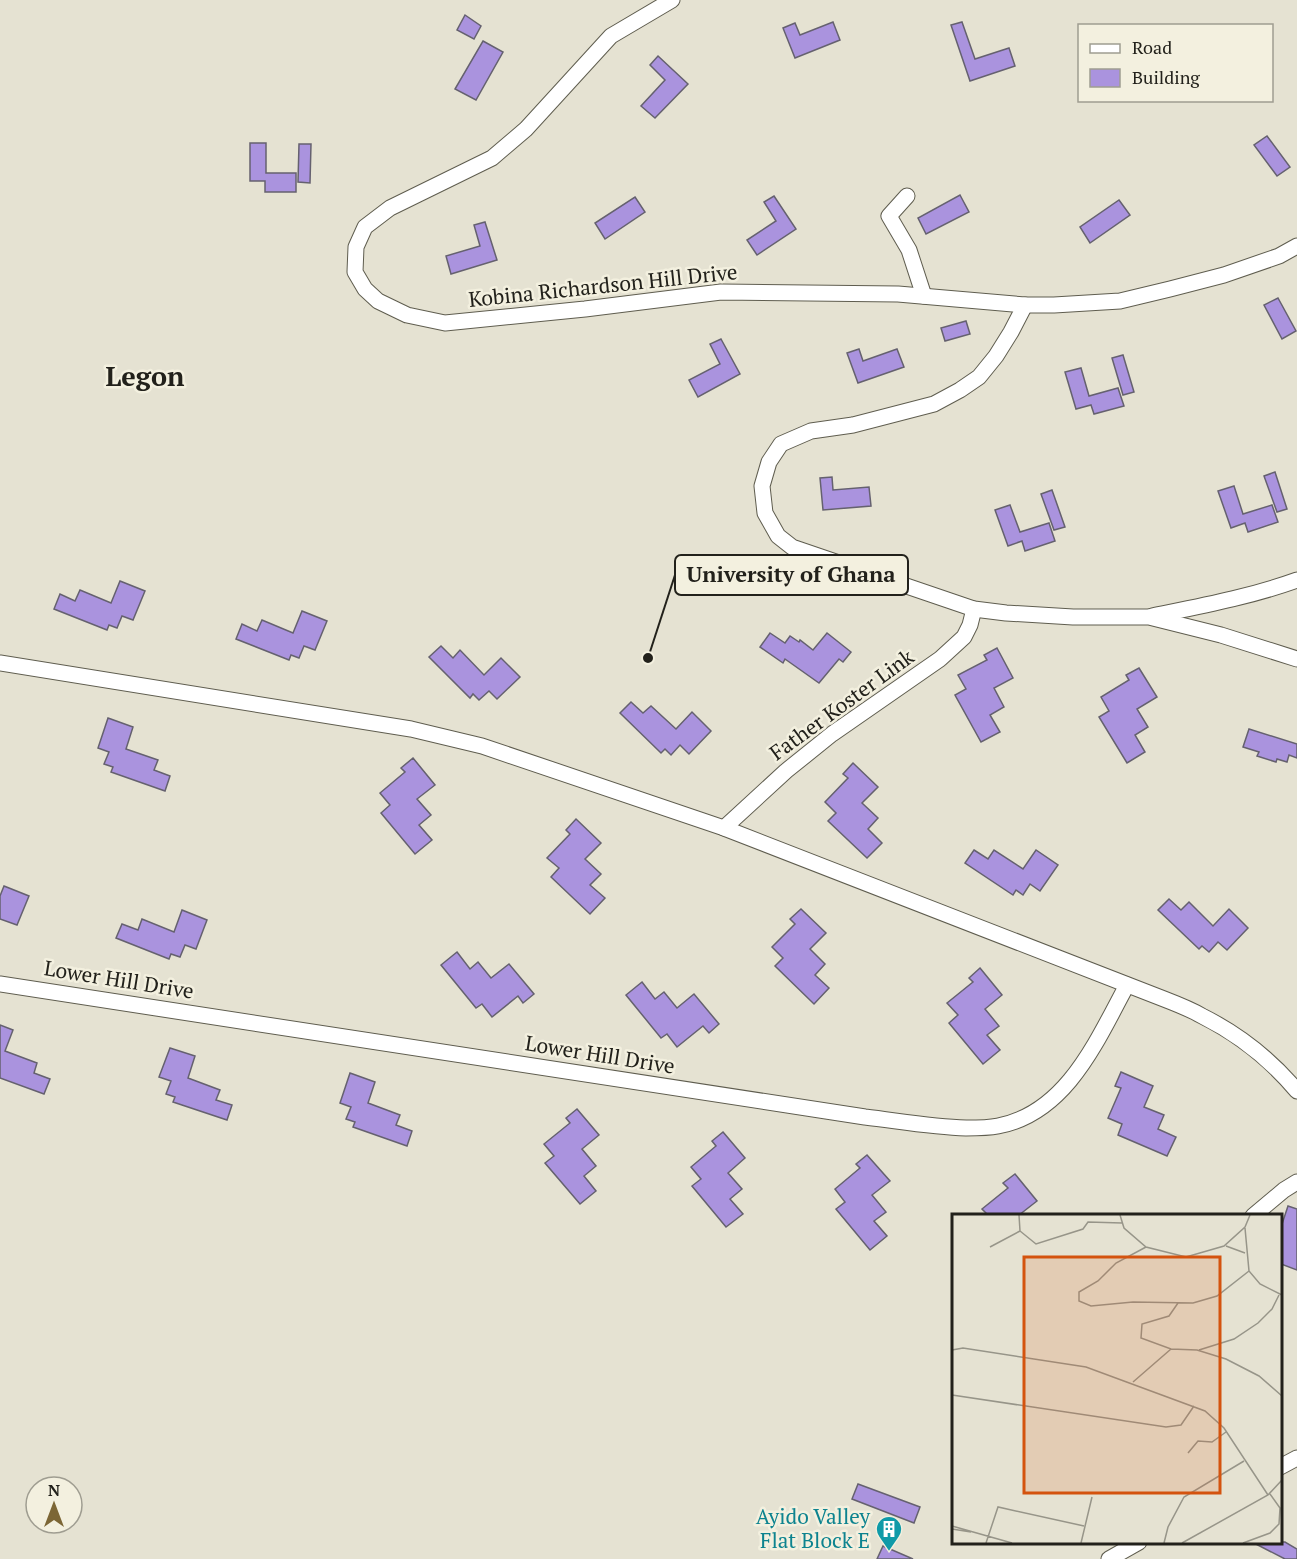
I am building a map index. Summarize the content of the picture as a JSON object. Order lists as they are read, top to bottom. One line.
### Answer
{"streets":{"street":["Kobina Richardson Hill Drive","Father Koster Link","Lower Hill Drive"]},"districts":["Legon"],"places":{"other":["University of Ghana"],"building":["Ayido Valley Flat Block E"]},"legend":["Road","Building"],"north":"top"}
